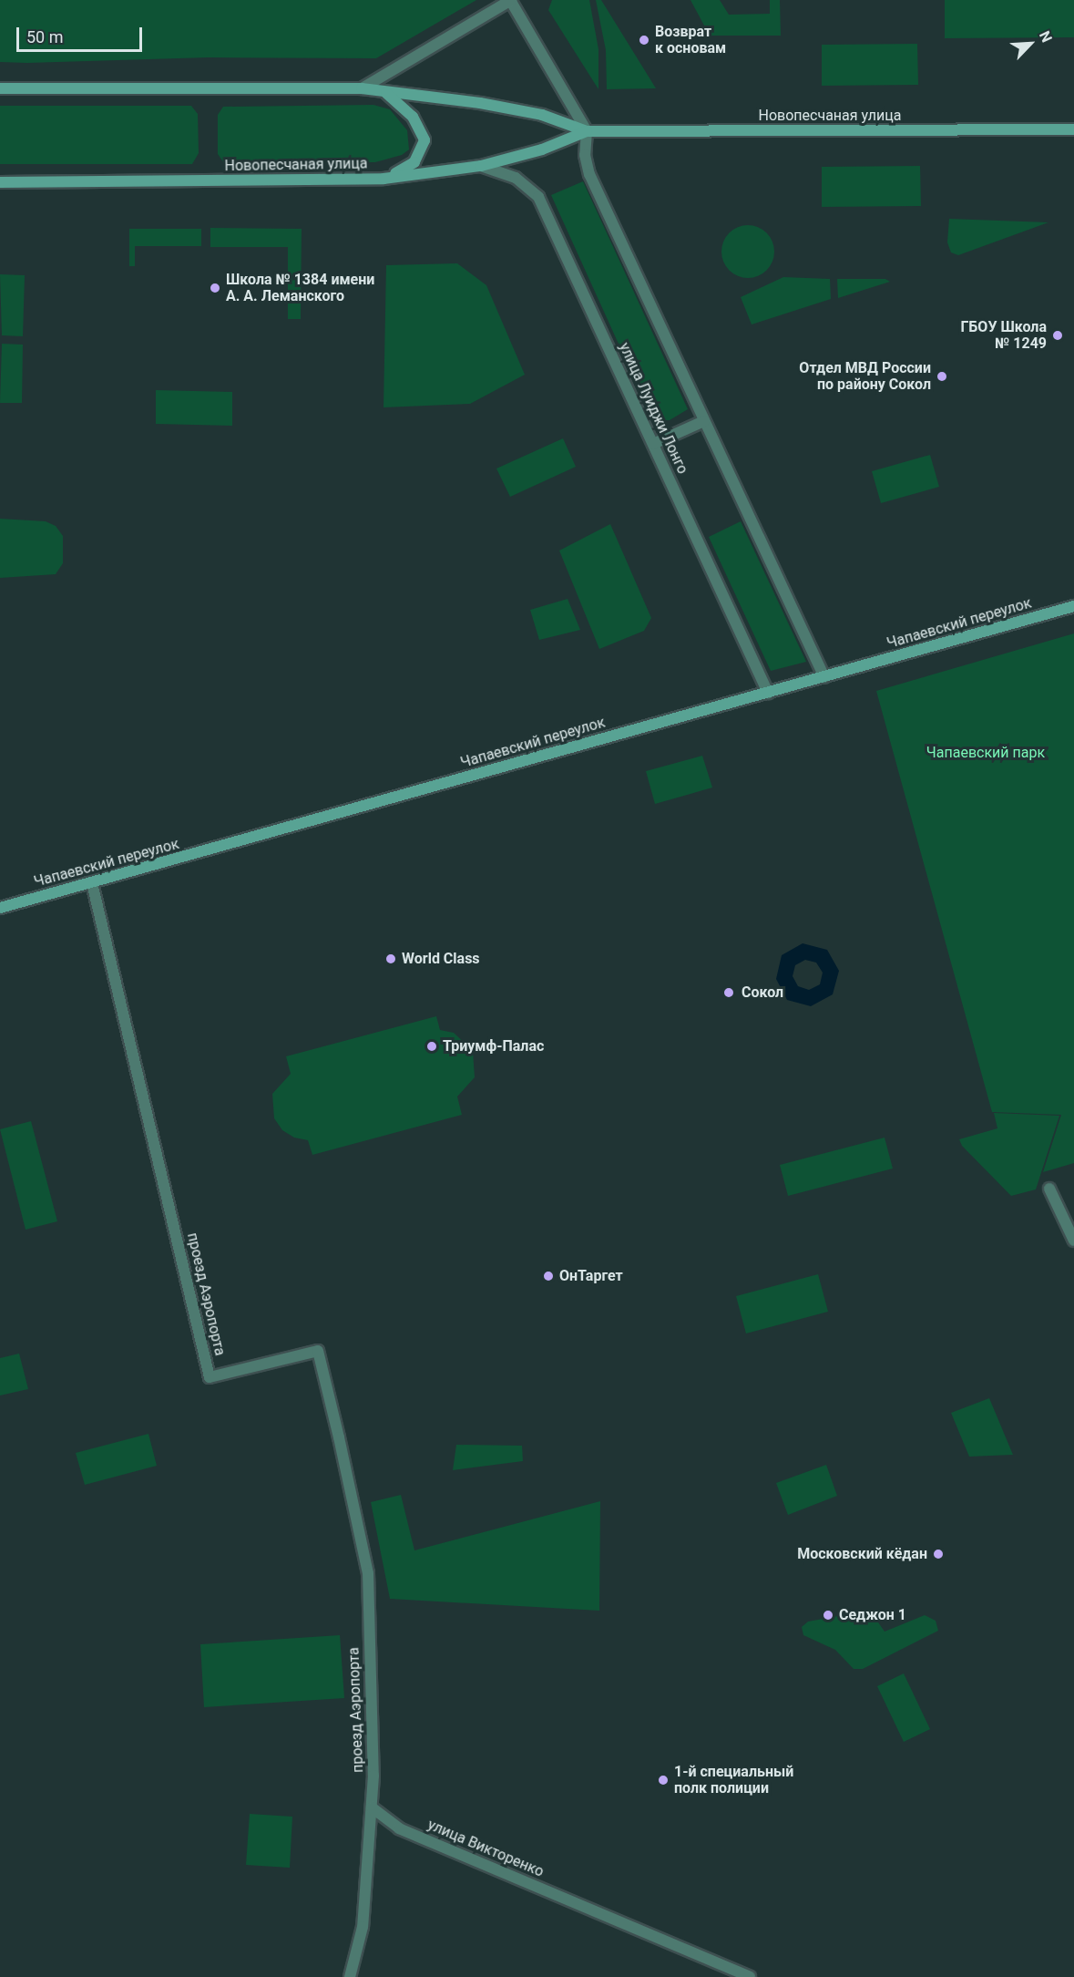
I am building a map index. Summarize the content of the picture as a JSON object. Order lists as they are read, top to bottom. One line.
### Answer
{"streets":{"main road":["Новопесчаная улица","Чапаевский переулок"],"street":["улица Луиджи Лонго","проезд Аэропорта","улица Викторенко"]},"crossings":[["Новопесчаная улица","улица Луиджи Лонго"],["улица Луиджи Лонго","Чапаевский переулок"],["Чапаевский переулок","проезд Аэропорта"],["проезд Аэропорта","улица Викторенко"]],"parks":["Чапаевский парк"],"places":["Возврат к основам","Школа № 1384 имени А. А. Леманского","ГБОУ Школа № 1249","Отдел МВД России по району Сокол","World Class","Сокол","Триумф-Палас","ОнТаргет","Московский кёдан","Седжон 1","1-й специальный полк полиции"],"scale_bar":"50 m","north":"top right"}
